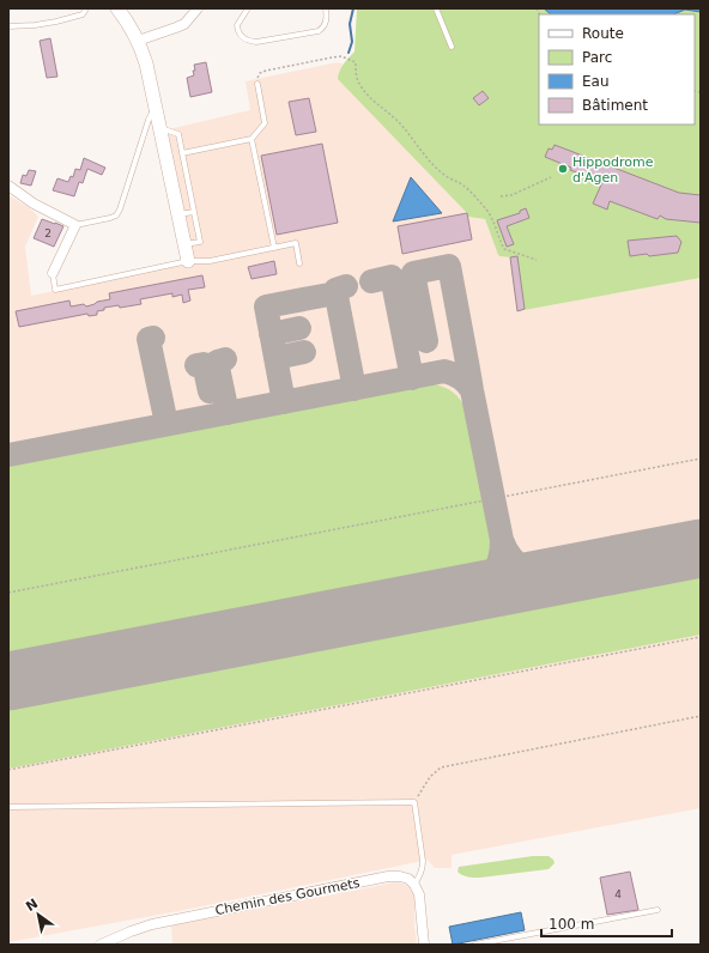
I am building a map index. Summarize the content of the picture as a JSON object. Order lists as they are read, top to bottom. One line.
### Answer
{"streets":{"street":["Chemin des Gourmets"]},"places":["Hippodrome d'Agen"],"house_numbers":["2","4"],"legend":["Route","Parc","Eau","Bâtiment"],"scale_bar":"100 m","north":"top left"}
